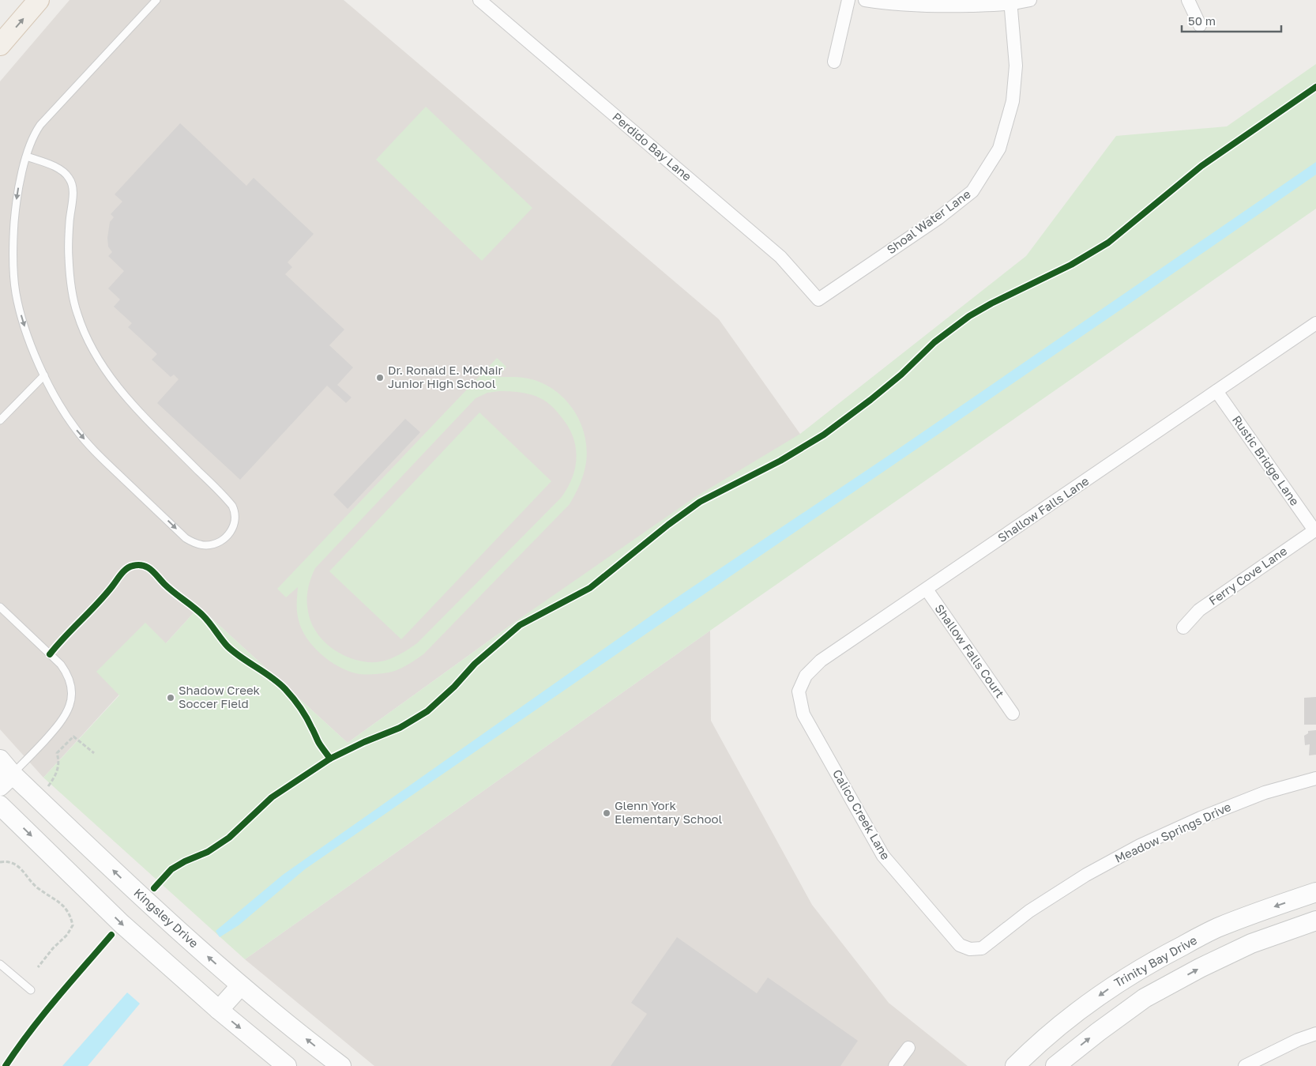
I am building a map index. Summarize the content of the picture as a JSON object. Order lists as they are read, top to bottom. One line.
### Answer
{"streets":{"main road":["Kingsley Drive","Trinity Bay Drive"],"street":["Perdido Bay Lane","Shoal Water Lane","Rustic Bridge Lane","Shallow Falls Lane","Ferry Cove Lane","Shallow Falls Court","Calico Creek Lane","Meadow Springs Drive"]},"crossings":[["Perdido Bay Lane","Shoal Water Lane"],["Rustic Bridge Lane","Shallow Falls Lane"],["Rustic Bridge Lane","Ferry Cove Lane"],["Shallow Falls Lane","Shallow Falls Court"],["Shallow Falls Lane","Calico Creek Lane"],["Calico Creek Lane","Meadow Springs Drive"]],"places":["Dr. Ronald E. McNair Junior High School","Shadow Creek Soccer Field","Glenn York Elementary School"],"scale_bar":"50 m"}
